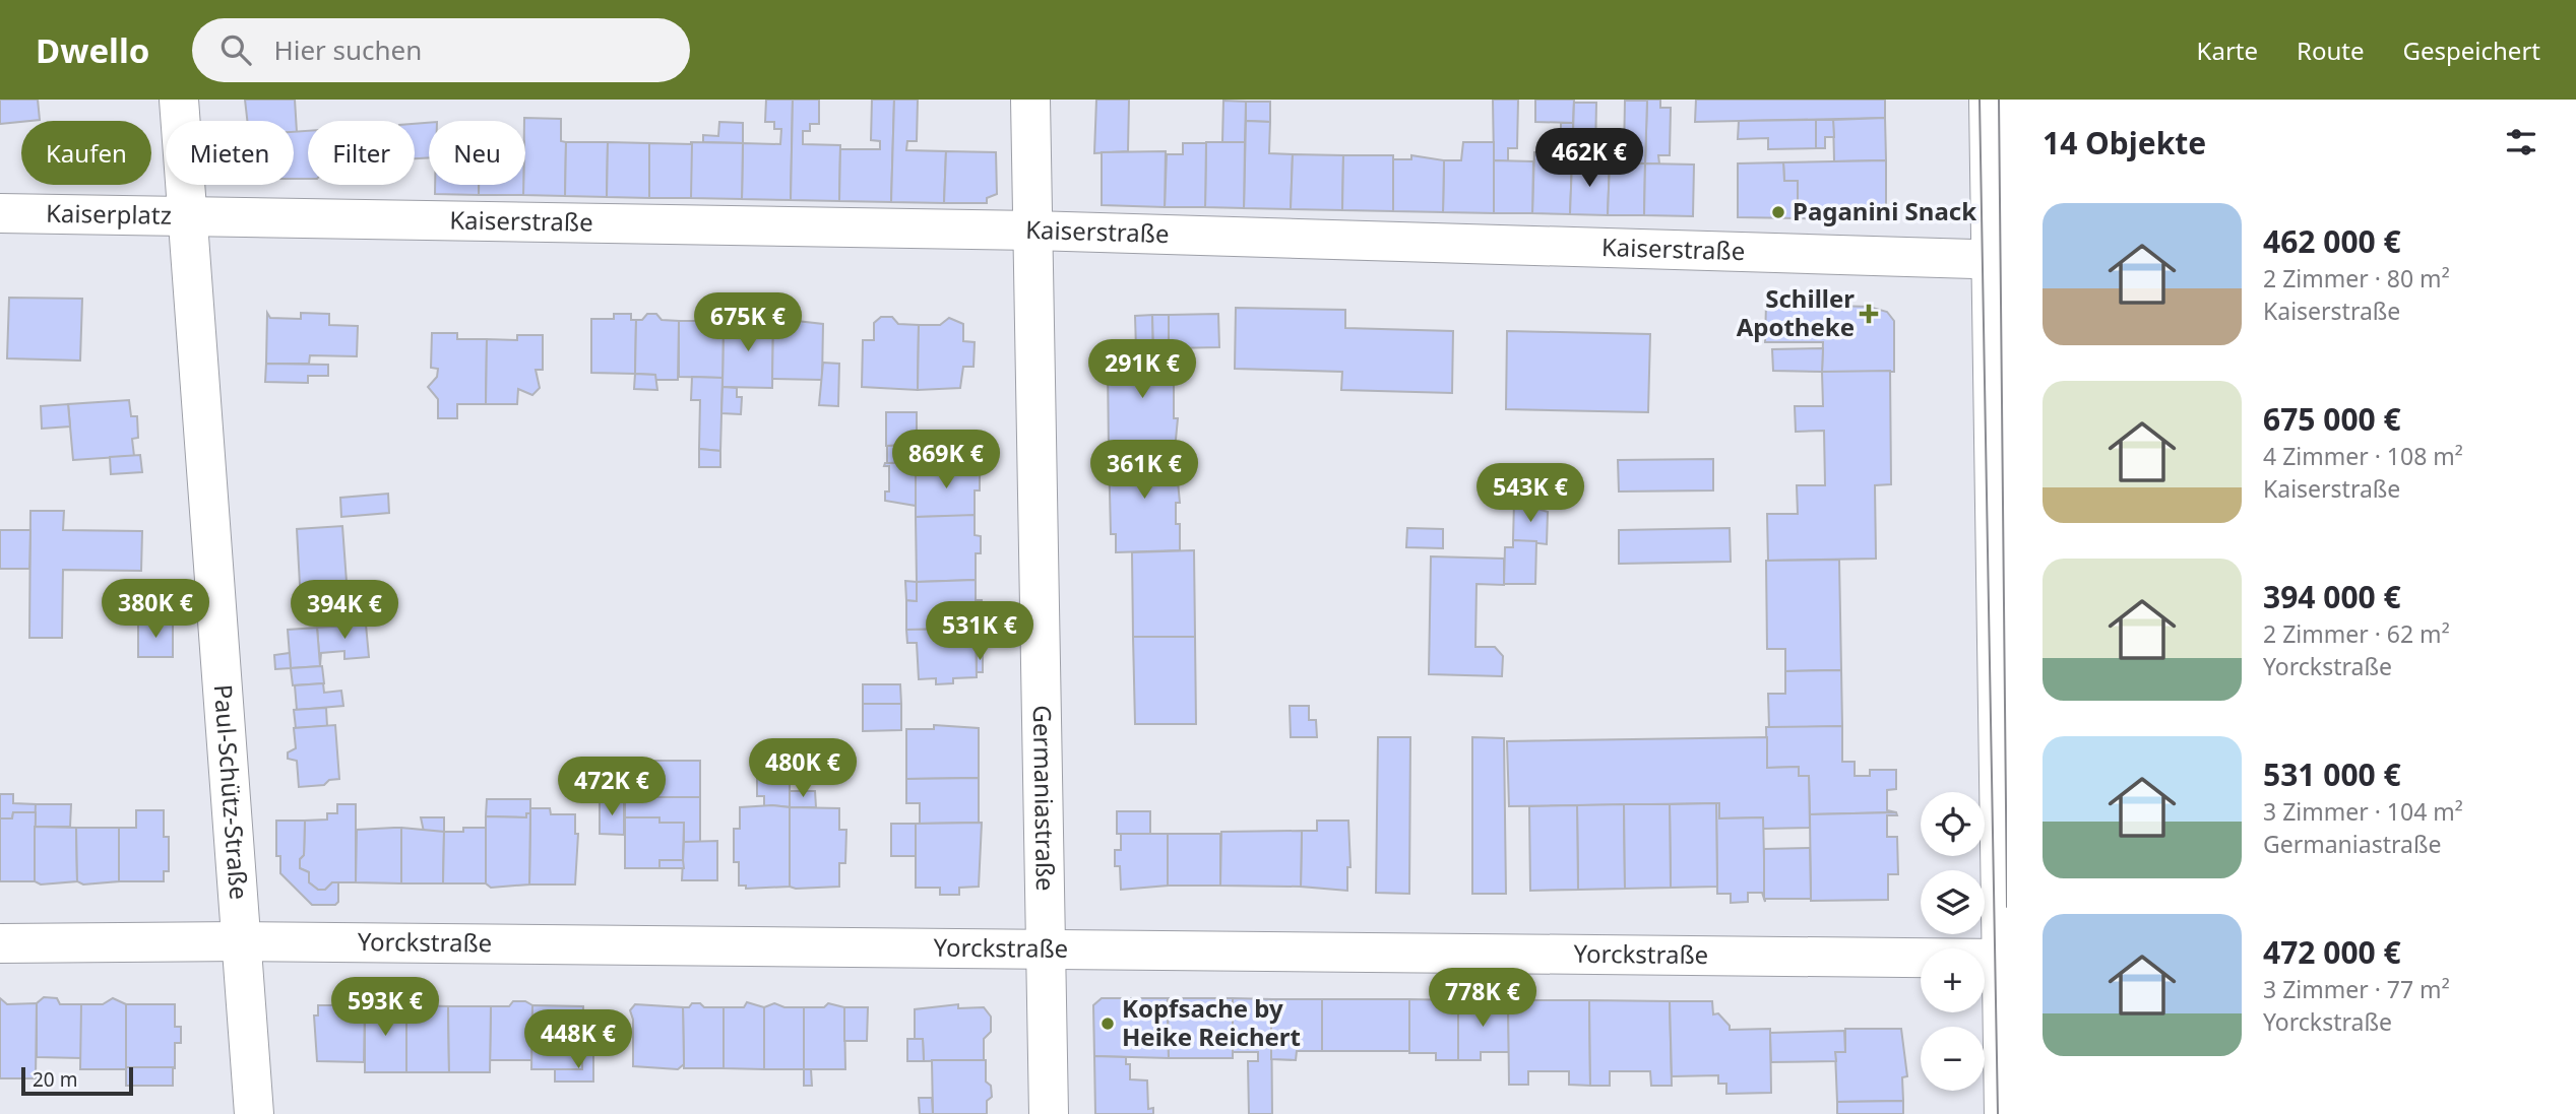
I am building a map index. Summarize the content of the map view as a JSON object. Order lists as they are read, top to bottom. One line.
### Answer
{"streets":{"street":["Kaiserplatz","Kaiserstraße","Paul-Schütz-Straße","Germaniastraße","Yorckstraße"]},"crossings":[["Kaiserplatz","Kaiserstraße"],["Kaiserplatz","Paul-Schütz-Straße"],["Kaiserstraße","Paul-Schütz-Straße"],["Kaiserstraße","Germaniastraße"],["Paul-Schütz-Straße","Yorckstraße"],["Germaniastraße","Yorckstraße"]],"places":{"other":["Paganini Snack","Kopfsache by Heike Reichert"],"health":["Schiller Apotheke"]},"scale_bar":"20 m","page":{"header":"Dwello","search":"Hier suchen","nav":["Karte","Route","Gespeichert"],"heading":"14 Objekte","chip":["Kaufen","Mieten","Filter","Neu"],"price":["462K €","675K €","291K €","869K €","361K €","543K €","380K €","394K €","531K €","480K €","472K €","778K €","593K €","448K €"],"list":[{"name":"462 000 €","note":"2 Zimmer · 80 m² · Kaiserstraße"},{"name":"675 000 €","note":"4 Zimmer · 108 m² · Kaiserstraße"},{"name":"394 000 €","note":"2 Zimmer · 62 m² · Yorckstraße"},{"name":"531 000 €","note":"3 Zimmer · 104 m² · Germaniastraße"},{"name":"472 000 €","note":"3 Zimmer · 77 m² · Yorckstraße"}],"map_buttons":["+","−"],"scale":"20 m"}}
